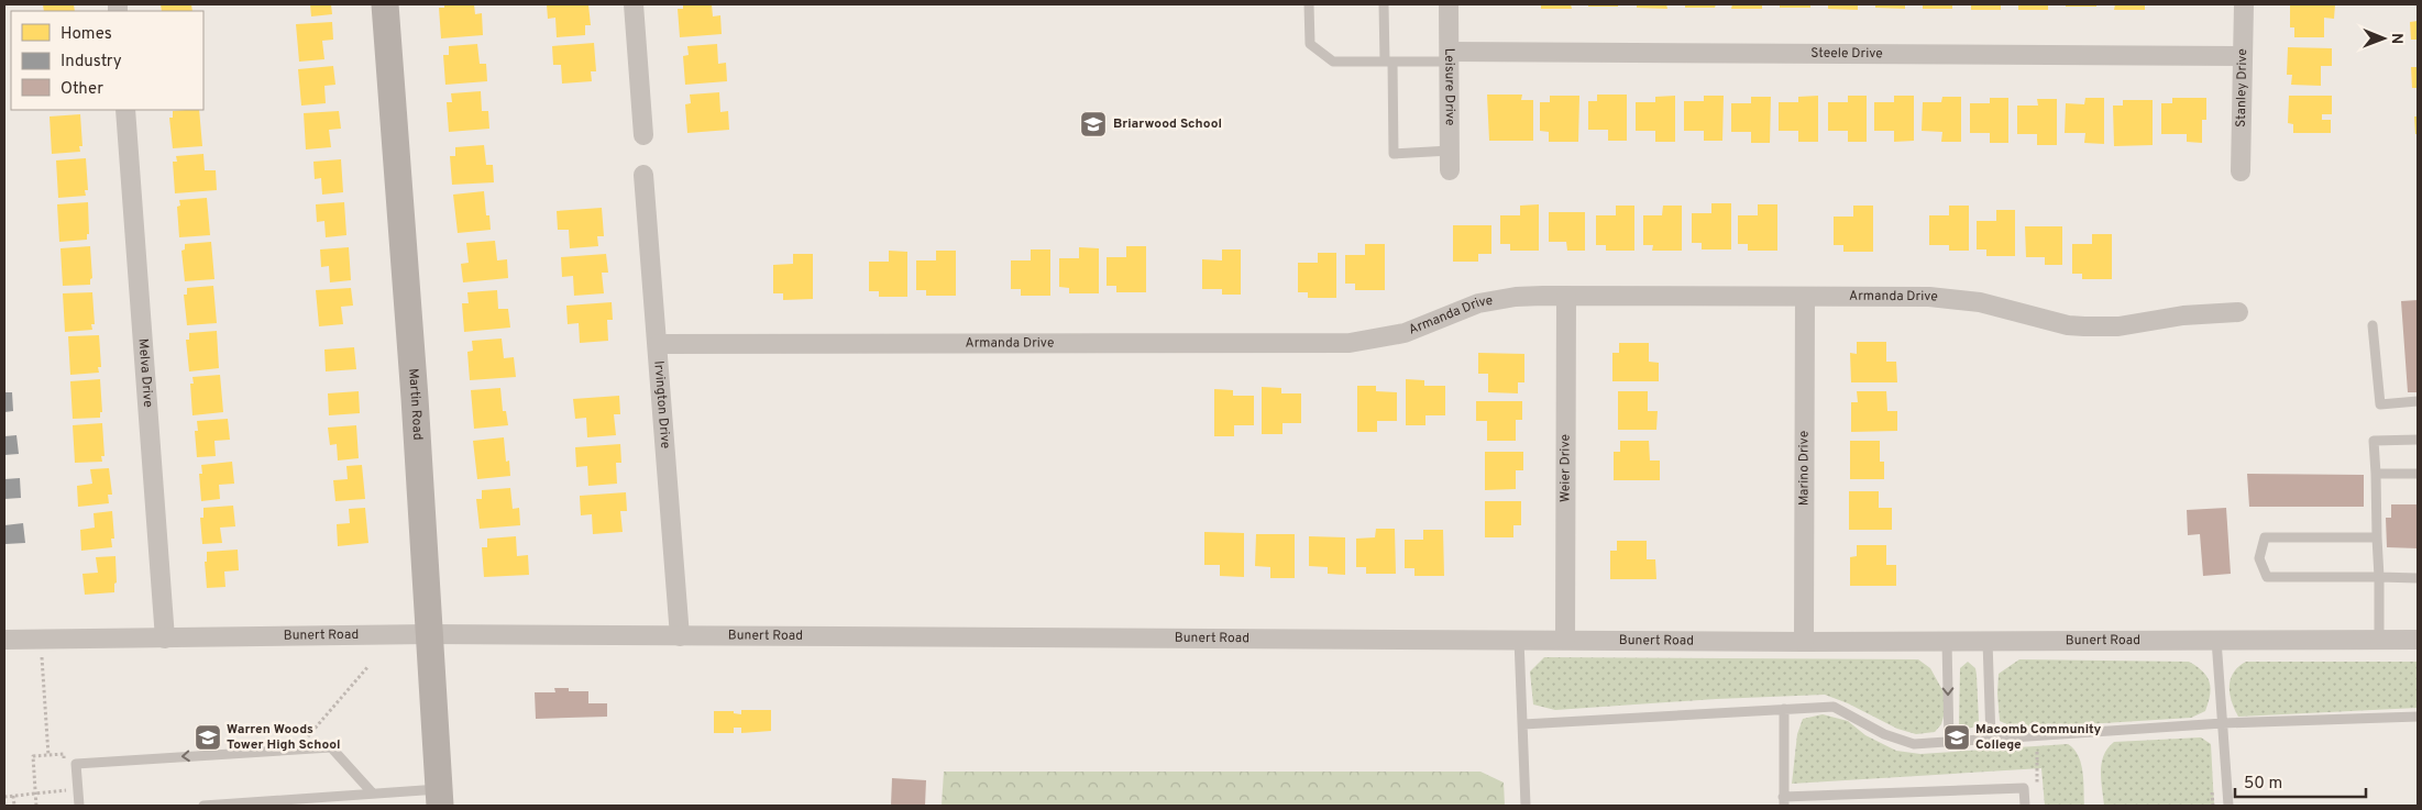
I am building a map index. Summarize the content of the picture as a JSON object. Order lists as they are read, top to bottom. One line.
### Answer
{"streets":{"street":["Steele Drive","Leisure Drive","Stanley Drive","Armanda Drive","Melva Drive","Martin Road","Irvington Drive","Weier Drive","Marino Drive","Bunert Road"]},"crossings":[["Steele Drive","Leisure Drive"],["Steele Drive","Stanley Drive"],["Armanda Drive","Irvington Drive"],["Armanda Drive","Weier Drive"],["Armanda Drive","Marino Drive"],["Melva Drive","Bunert Road"],["Martin Road","Bunert Road"],["Irvington Drive","Bunert Road"],["Weier Drive","Bunert Road"],["Marino Drive","Bunert Road"]],"places":{"school or university":["Briarwood School","Warren Woods Tower High School","Macomb Community College"]},"legend":["Homes","Industry","Other"],"scale_bar":"50 m","north":"right"}
